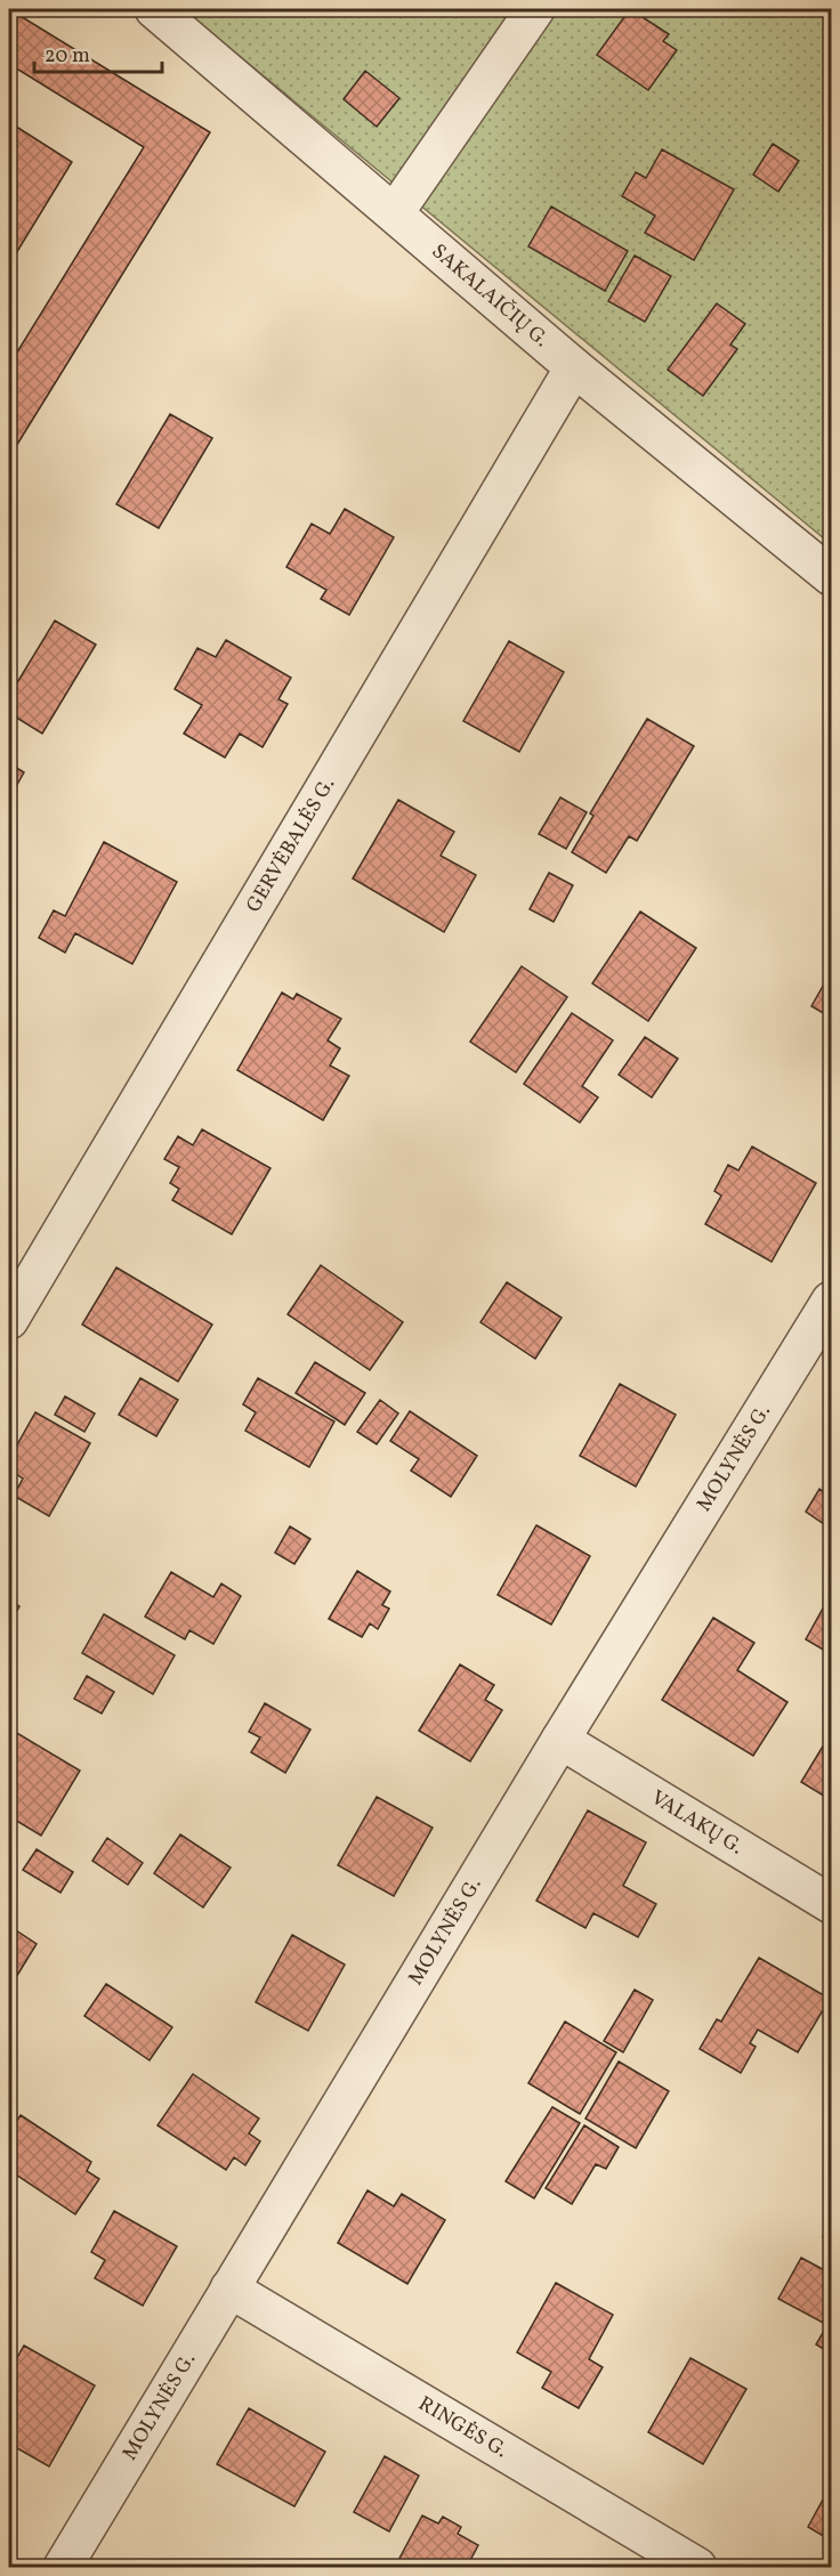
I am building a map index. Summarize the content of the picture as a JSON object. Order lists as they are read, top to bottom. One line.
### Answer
{"streets":{"street":["SAKALAIČIŲ G.","GERVĖBALĖS G.","MOLYNĖS G.","VALAKŲ G.","RINGĖS G."]},"crossings":[["SAKALAIČIŲ G.","GERVĖBALĖS G."],["MOLYNĖS G.","VALAKŲ G."],["MOLYNĖS G.","RINGĖS G."]],"scale_bar":"20 m"}
